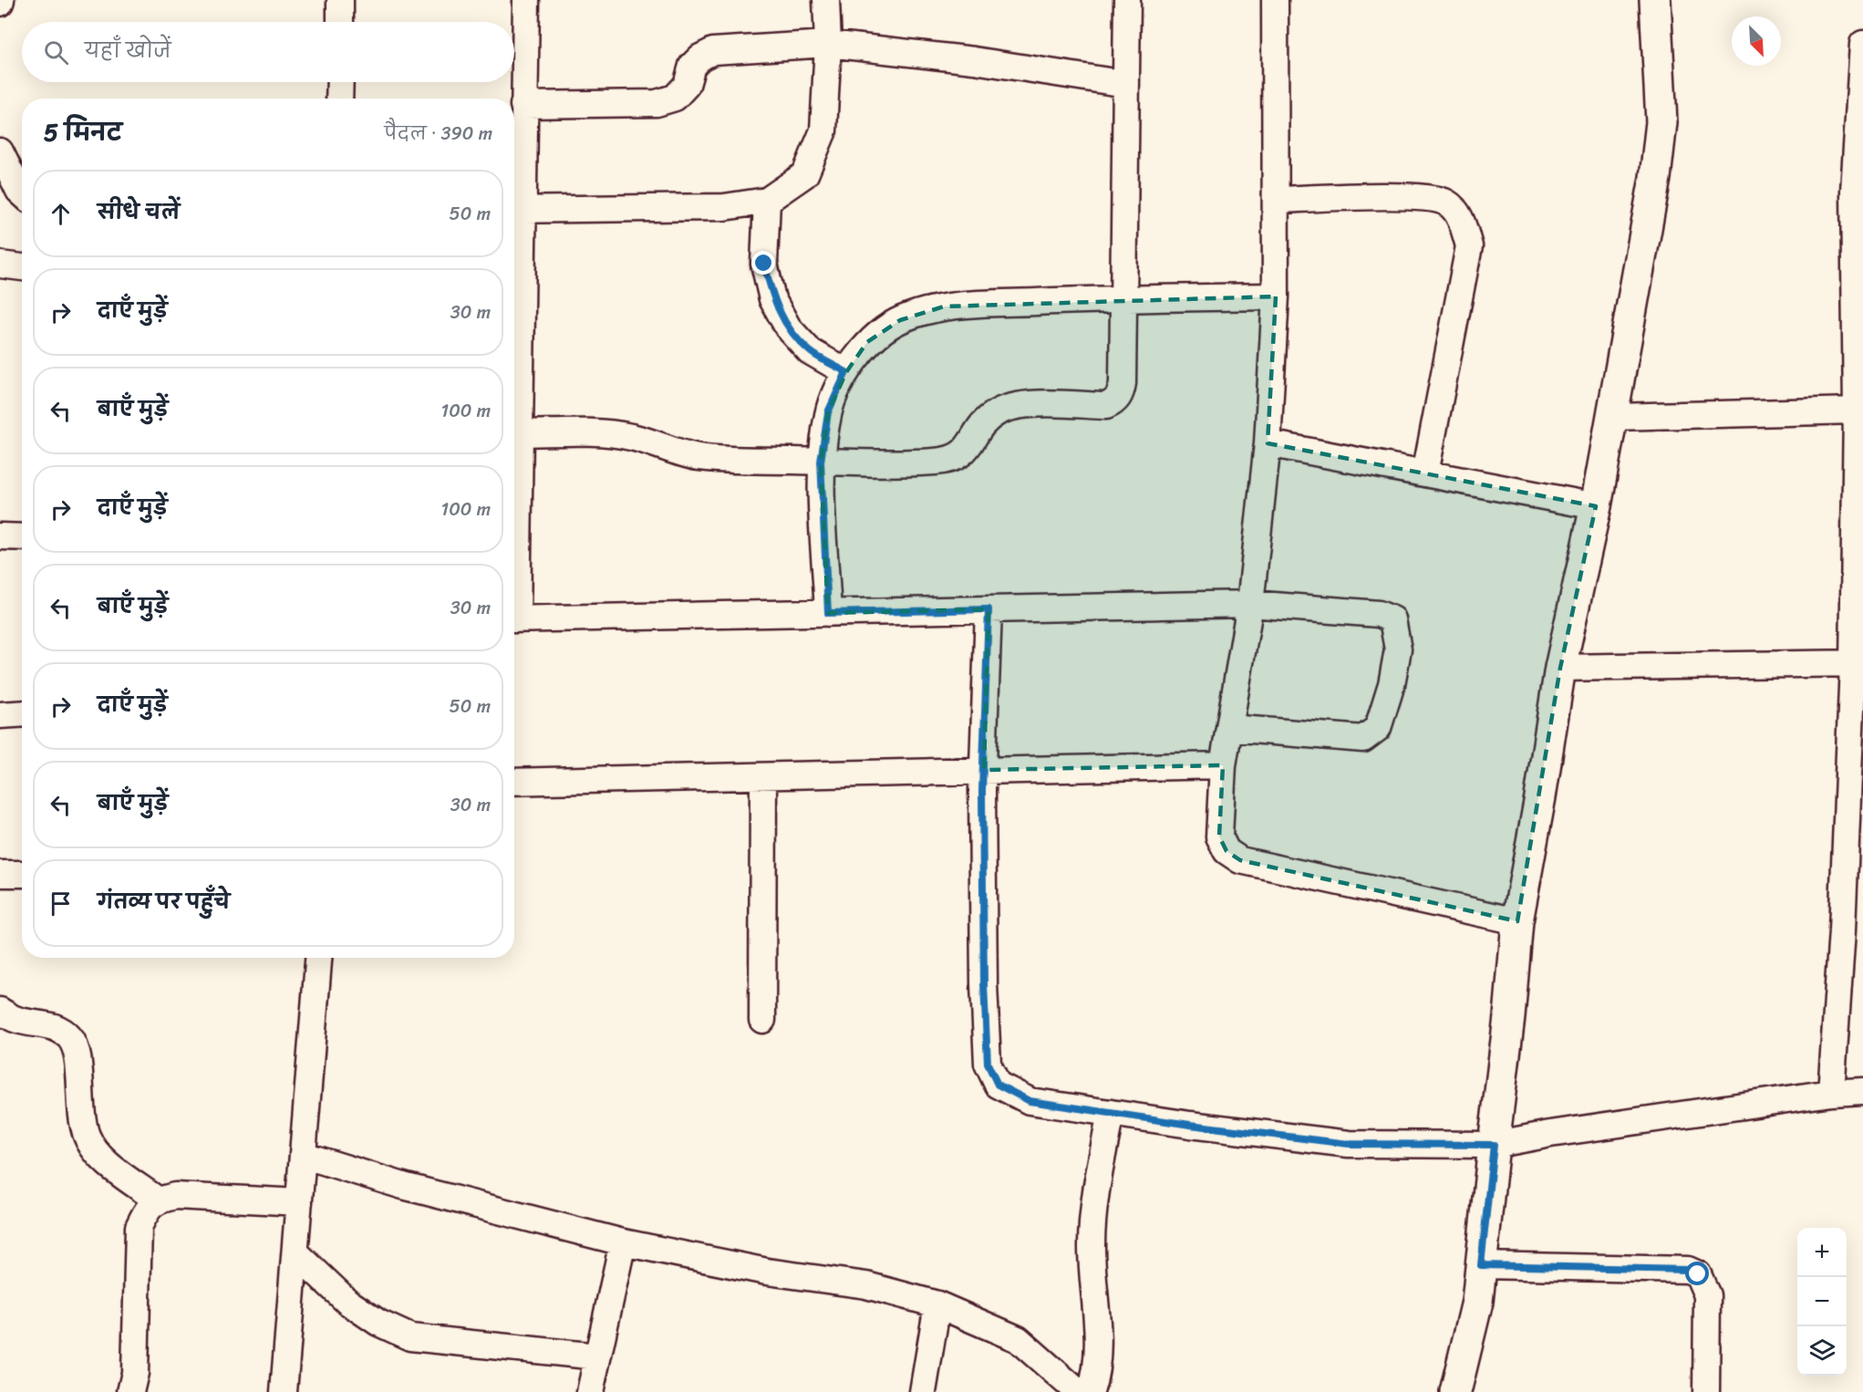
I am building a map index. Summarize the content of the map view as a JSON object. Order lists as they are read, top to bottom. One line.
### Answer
{"north":"bottom right","page":{"search":"यहाँ खोजें","heading":["5 मिनट","पैदल · 390 m"],"list":[["सीधे चलें","50 m"],["दाएँ मुड़ें","30 m"],["बाएँ मुड़ें","100 m"],["दाएँ मुड़ें","100 m"],["बाएँ मुड़ें","30 m"],["दाएँ मुड़ें","50 m"],["बाएँ मुड़ें","30 m"],"गंतव्य पर पहुँचे"],"map_buttons":["+","−"]}}
